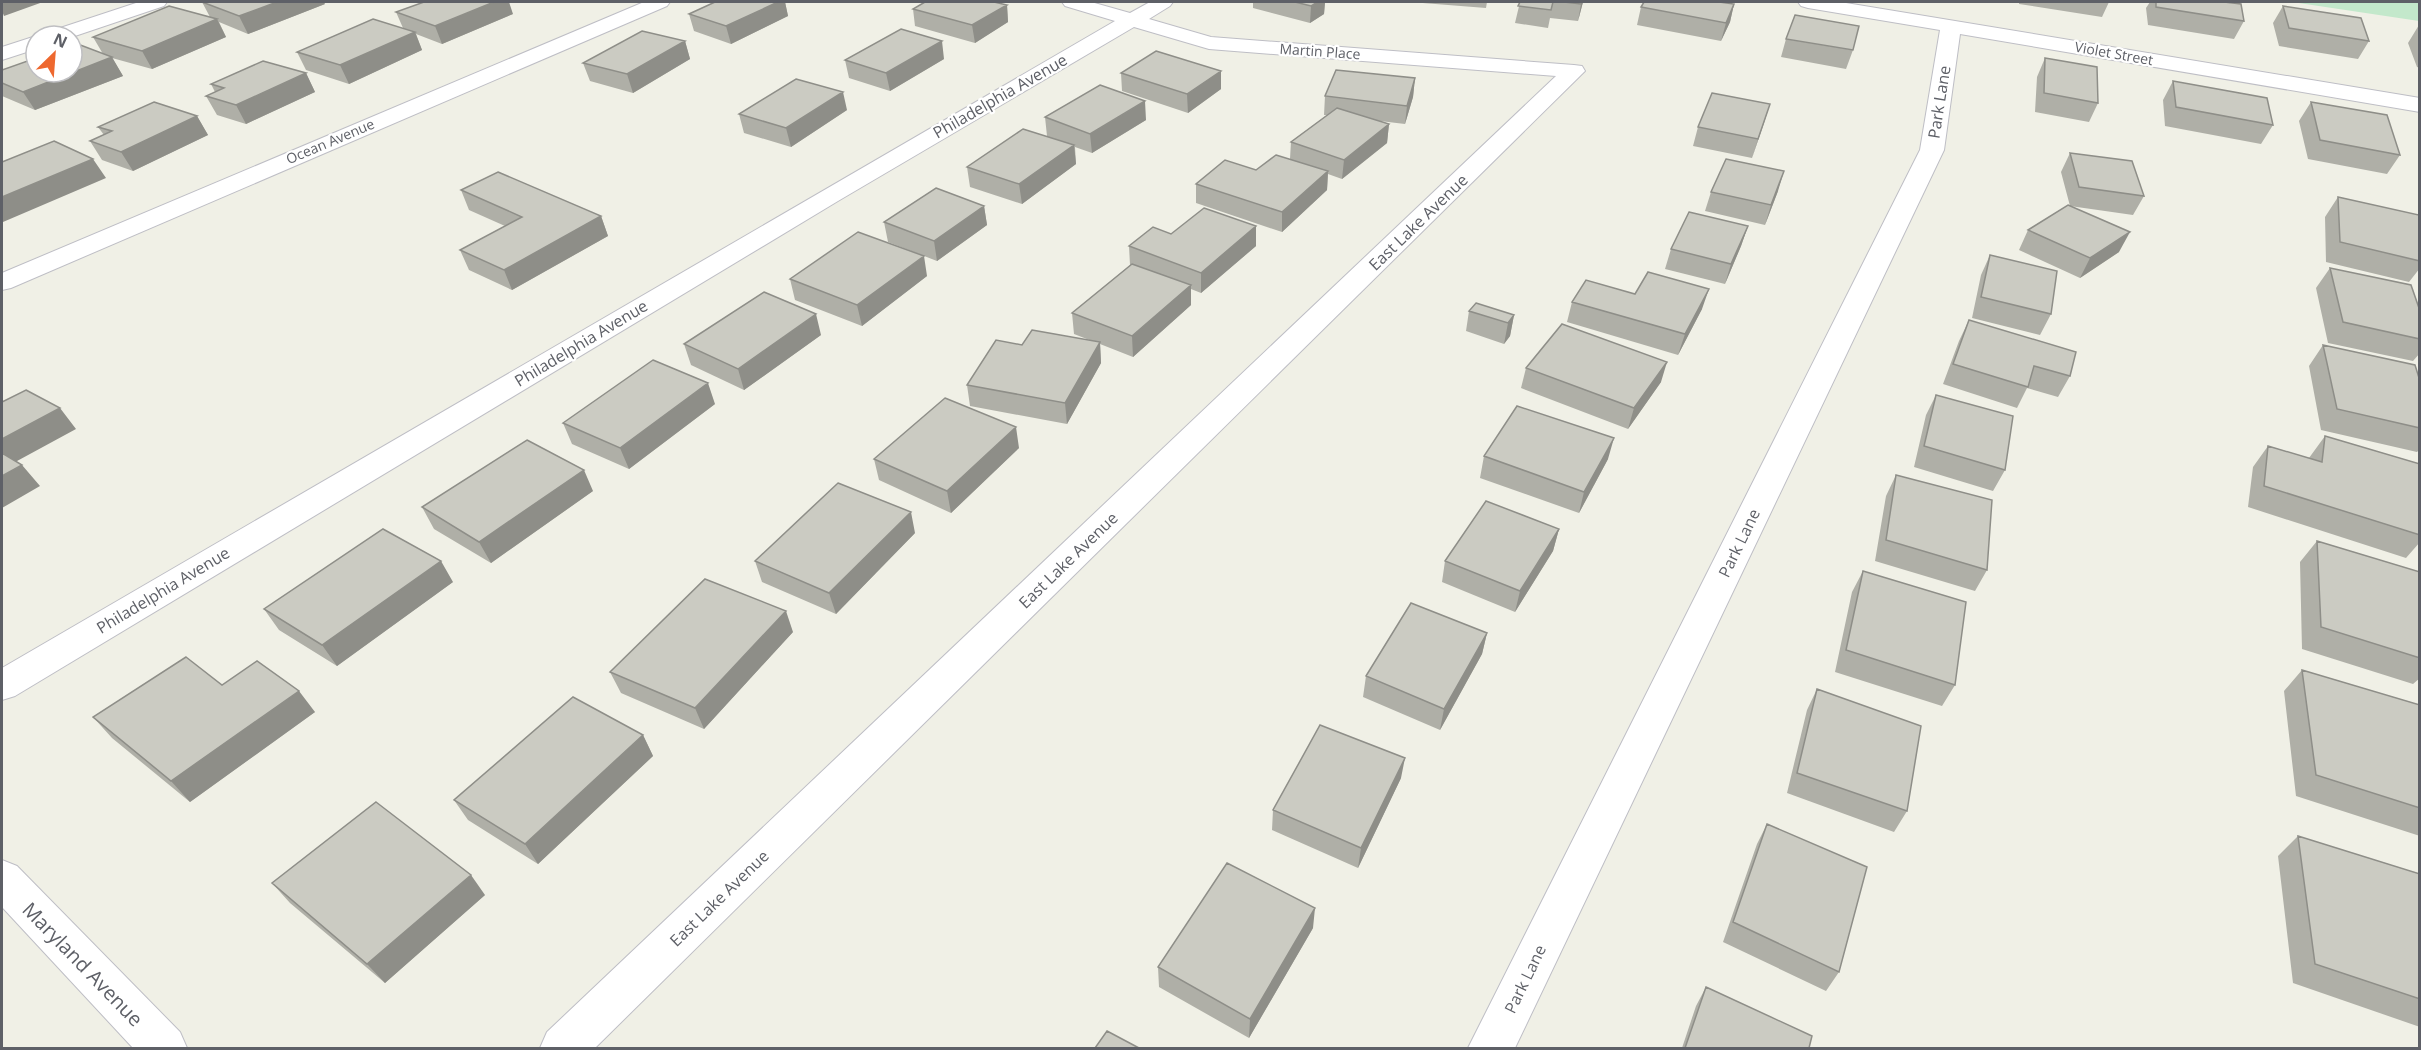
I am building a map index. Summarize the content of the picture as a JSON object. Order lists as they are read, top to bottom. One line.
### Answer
{"streets":{"street":["Martin Place","Violet Street","Philadelphia Avenue","Park Lane","Ocean Avenue","East Lake Avenue","Maryland Avenue"]},"crossings":[["Martin Place","Philadelphia Avenue"],["Martin Place","East Lake Avenue"],["Violet Street","Park Lane"]],"north":"top right"}
